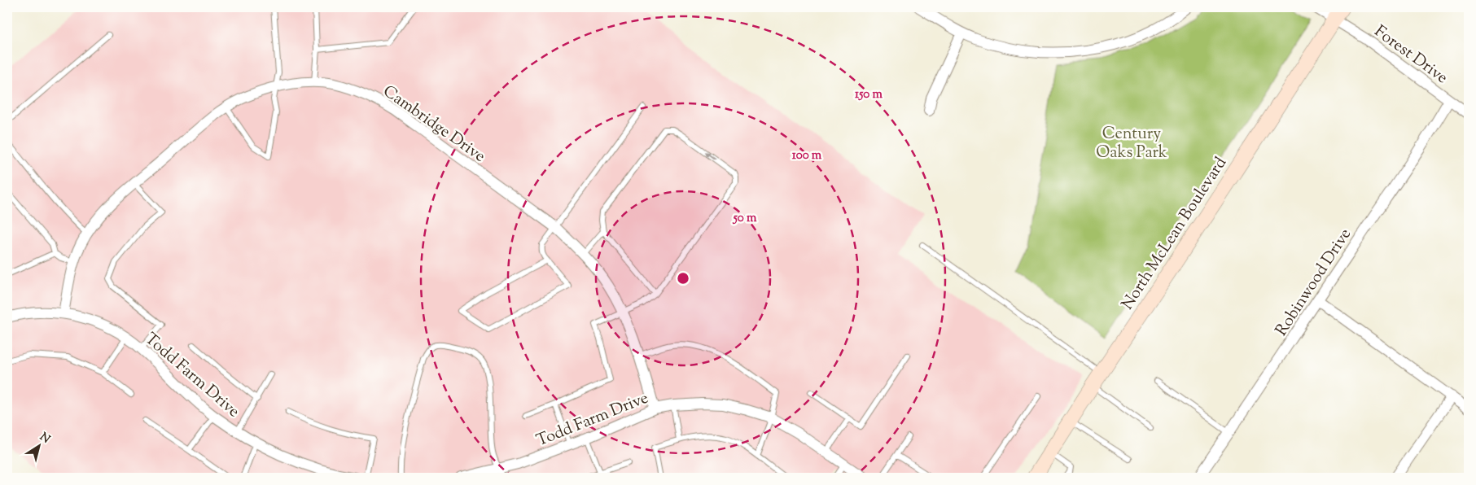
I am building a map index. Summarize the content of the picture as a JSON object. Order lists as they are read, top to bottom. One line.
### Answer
{"streets":{"main road":["North McLean Boulevard"],"street":["Forest Drive","Cambridge Drive","Robinwood Drive","Todd Farm Drive"]},"crossings":[["Forest Drive","North McLean Boulevard"],["Forest Drive","Robinwood Drive"],["Cambridge Drive","Todd Farm Drive"]],"parks":["Century Oaks Park"],"north":"top right","rings":["150 m","100 m","50 m"]}
